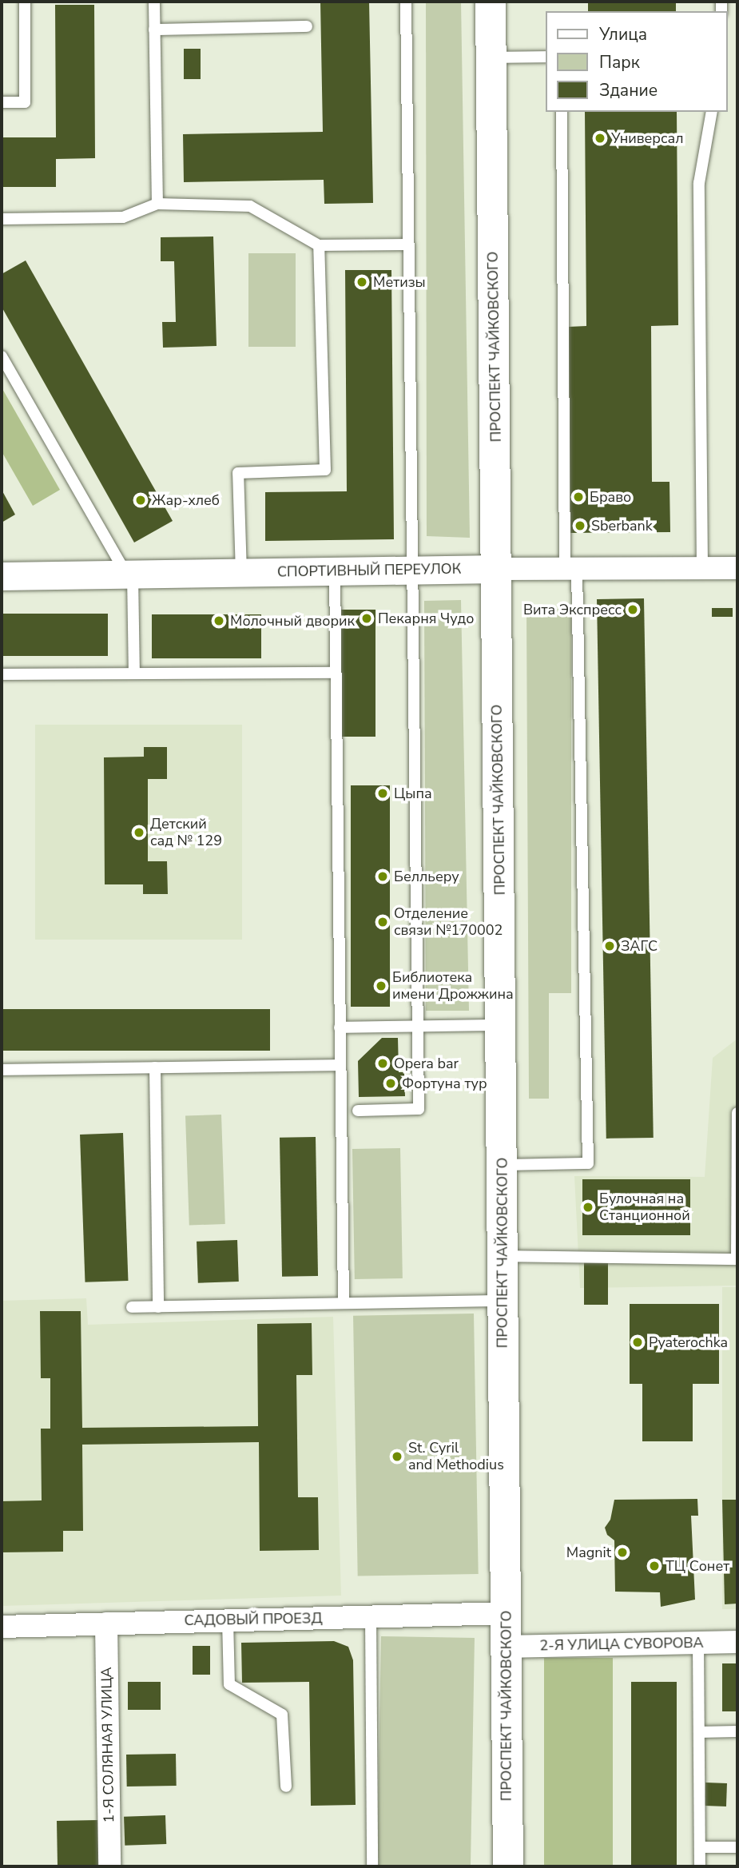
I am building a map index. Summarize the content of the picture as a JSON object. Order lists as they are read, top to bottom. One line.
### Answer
{"streets":{"main road":["ПРОСПЕКТ ЧАЙКОВСКОГО"],"street":["СПОРТИВНЫЙ ПЕРЕУЛОК","САДОВЫЙ ПРОЕЗД","2-Я УЛИЦА СУВОРОВА","1-Я СОЛЯНАЯ УЛИЦА"]},"crossings":[["ПРОСПЕКТ ЧАЙКОВСКОГО","СПОРТИВНЫЙ ПЕРЕУЛОК"],["ПРОСПЕКТ ЧАЙКОВСКОГО","САДОВЫЙ ПРОЕЗД"],["ПРОСПЕКТ ЧАЙКОВСКОГО","2-Я УЛИЦА СУВОРОВА"],["САДОВЫЙ ПРОЕЗД","1-Я СОЛЯНАЯ УЛИЦА"]],"places":["Универсал","Метизы","Браво","Жар-хлеб","Sberbank","Вита Экспресс","Пекарня Чудо","Молочный дворик","Цыпа","Детский сад № 129","Белльеру","Отделение связи №170002","ЗАГС","Библиотека имени Дрожжина","Opera bar","Фортуна тур","Булочная на Станционной","Pyaterochka","St. Cyril and Methodius","Magnit","ТЦ Сонет"],"legend":["Улица","Парк","Здание"]}
